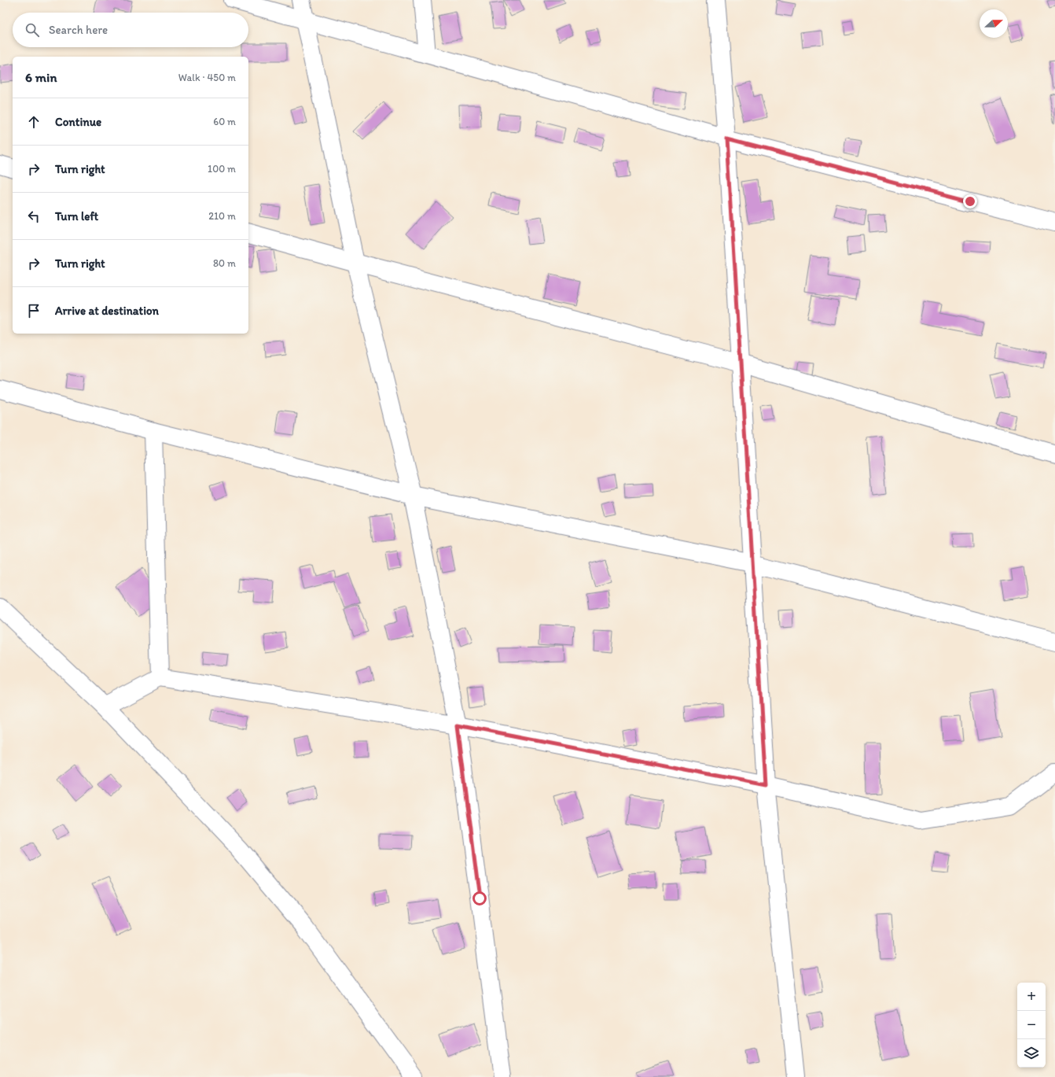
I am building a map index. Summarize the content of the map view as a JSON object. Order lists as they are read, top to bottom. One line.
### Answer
{"north":"right","page":{"search":"Search here","heading":["6 min","Walk · 450 m"],"list":[["Continue","60 m"],["Turn right","100 m"],["Turn left","210 m"],["Turn right","80 m"],"Arrive at destination"],"map_buttons":["+","−"]}}
